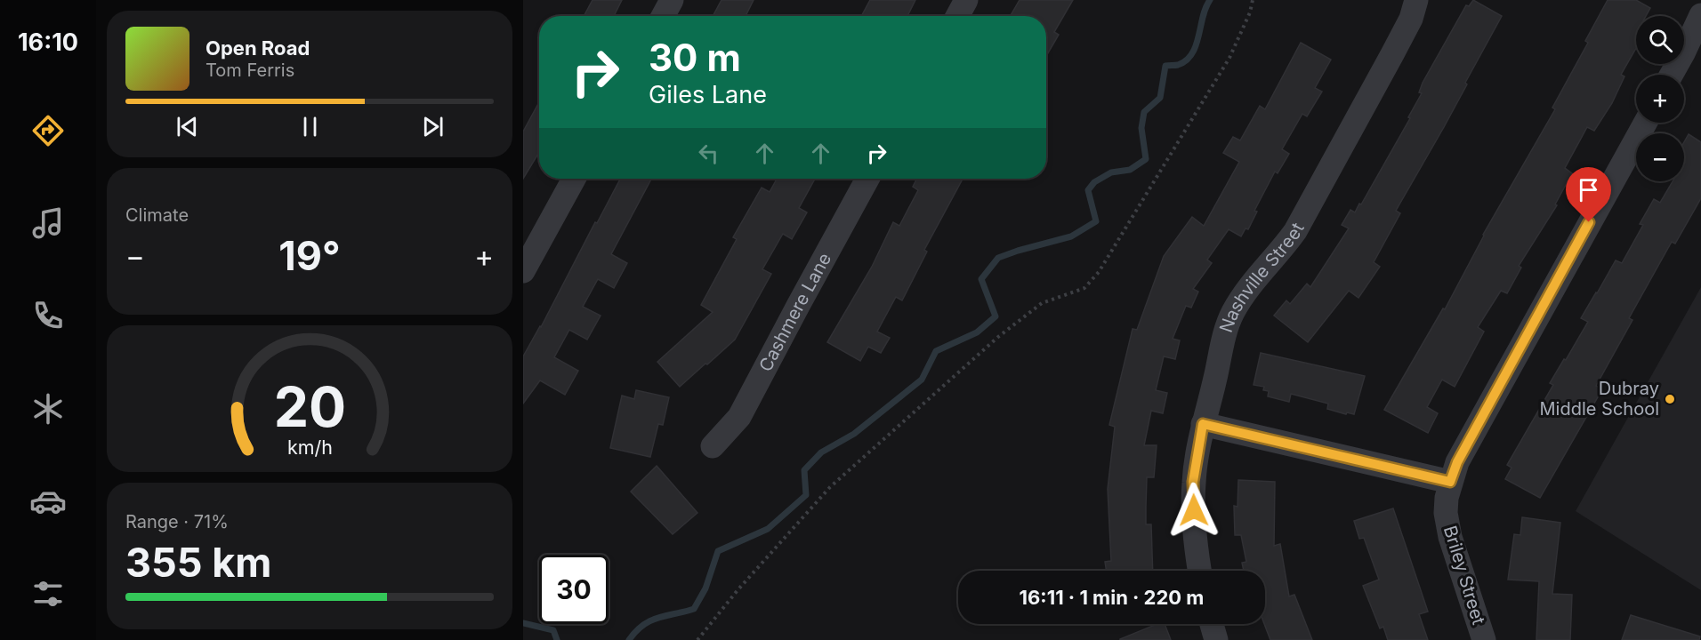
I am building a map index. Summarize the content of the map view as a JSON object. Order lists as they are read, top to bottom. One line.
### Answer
{"streets":{"street":["Nashville Street","Cashmere Lane","Briley Street"]},"places":["Dubray Middle School"],"page":{"tabs":"16:10","map_buttons":["+","−"],"turn":["30 m","Giles Lane"],"song":["Open Road","Tom Ferris"],"tile":["Climate",["Range · 71%","355 km"]],"heat":["−","19°","+"],"limit":"30","trip":"16:11 · 1 min · 220 m","gauge":["20","km/h"]}}
